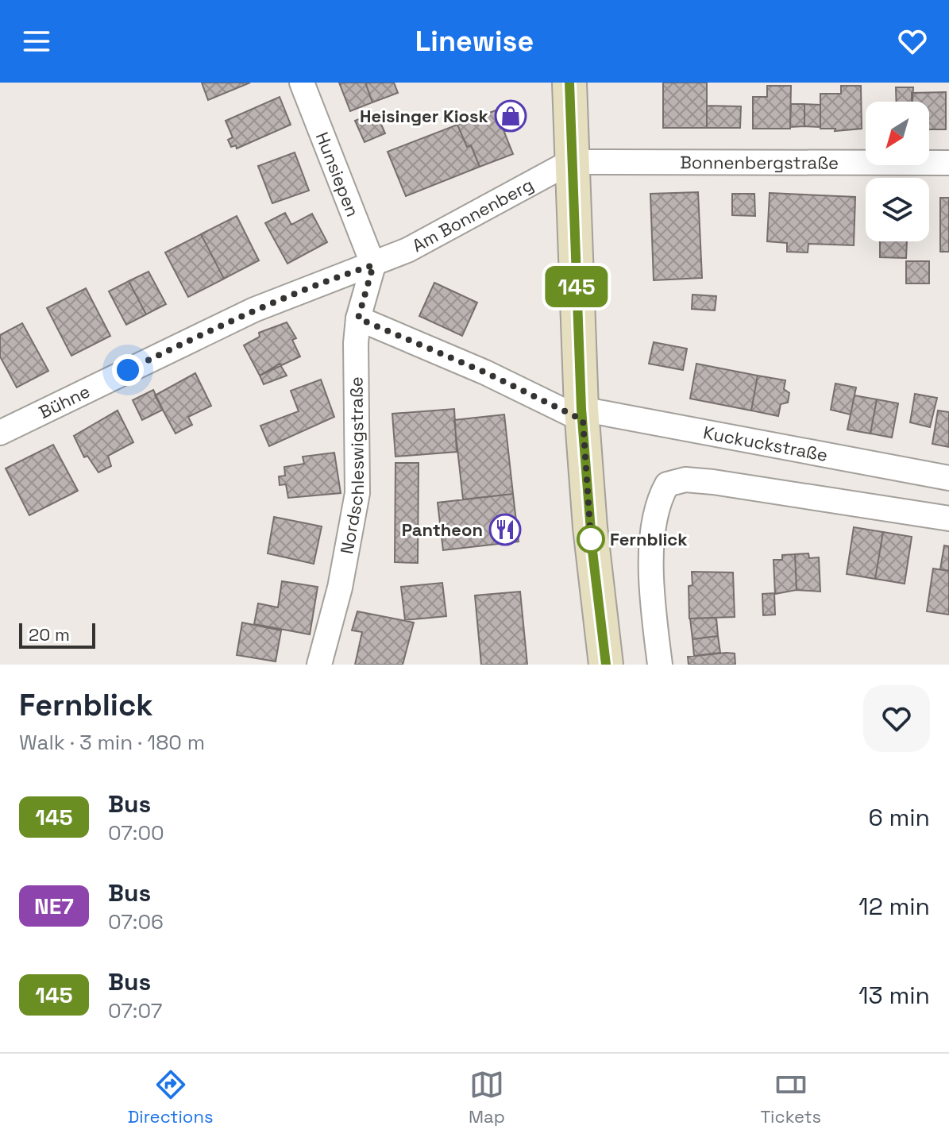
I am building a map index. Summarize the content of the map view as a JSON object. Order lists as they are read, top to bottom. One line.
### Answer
{"streets":{"street":["Bonnenbergstraße","Hunsiepen","Am Bonnenberg","Bühne","Kuckuckstraße","Nordschleswigstraße"]},"crossings":[["Bonnenbergstraße","Am Bonnenberg"],["Hunsiepen","Am Bonnenberg"],["Hunsiepen","Bühne"],["Hunsiepen","Nordschleswigstraße"],["Am Bonnenberg","Bühne"],["Am Bonnenberg","Nordschleswigstraße"],["Bühne","Nordschleswigstraße"]],"places":{"shop":["Heisinger Kiosk"],"restaurant":["Pantheon"],"other":["Fernblick"]},"lines":["bus line 145"],"scale_bar":"20 m","north":"bottom left","page":{"header":"Linewise","on_map":"145","scale":"20 m","heading":["Fernblick","Walk · 3 min · 180 m"],"list":[{"mark":"145","name":"Bus","note":"07:00","value":"6 min"},{"mark":"NE7","name":"Bus","note":"07:06","value":"12 min"},{"mark":"145","name":"Bus","note":"07:07","value":"13 min"}],"tabs":["Directions","Map","Tickets"]}}
